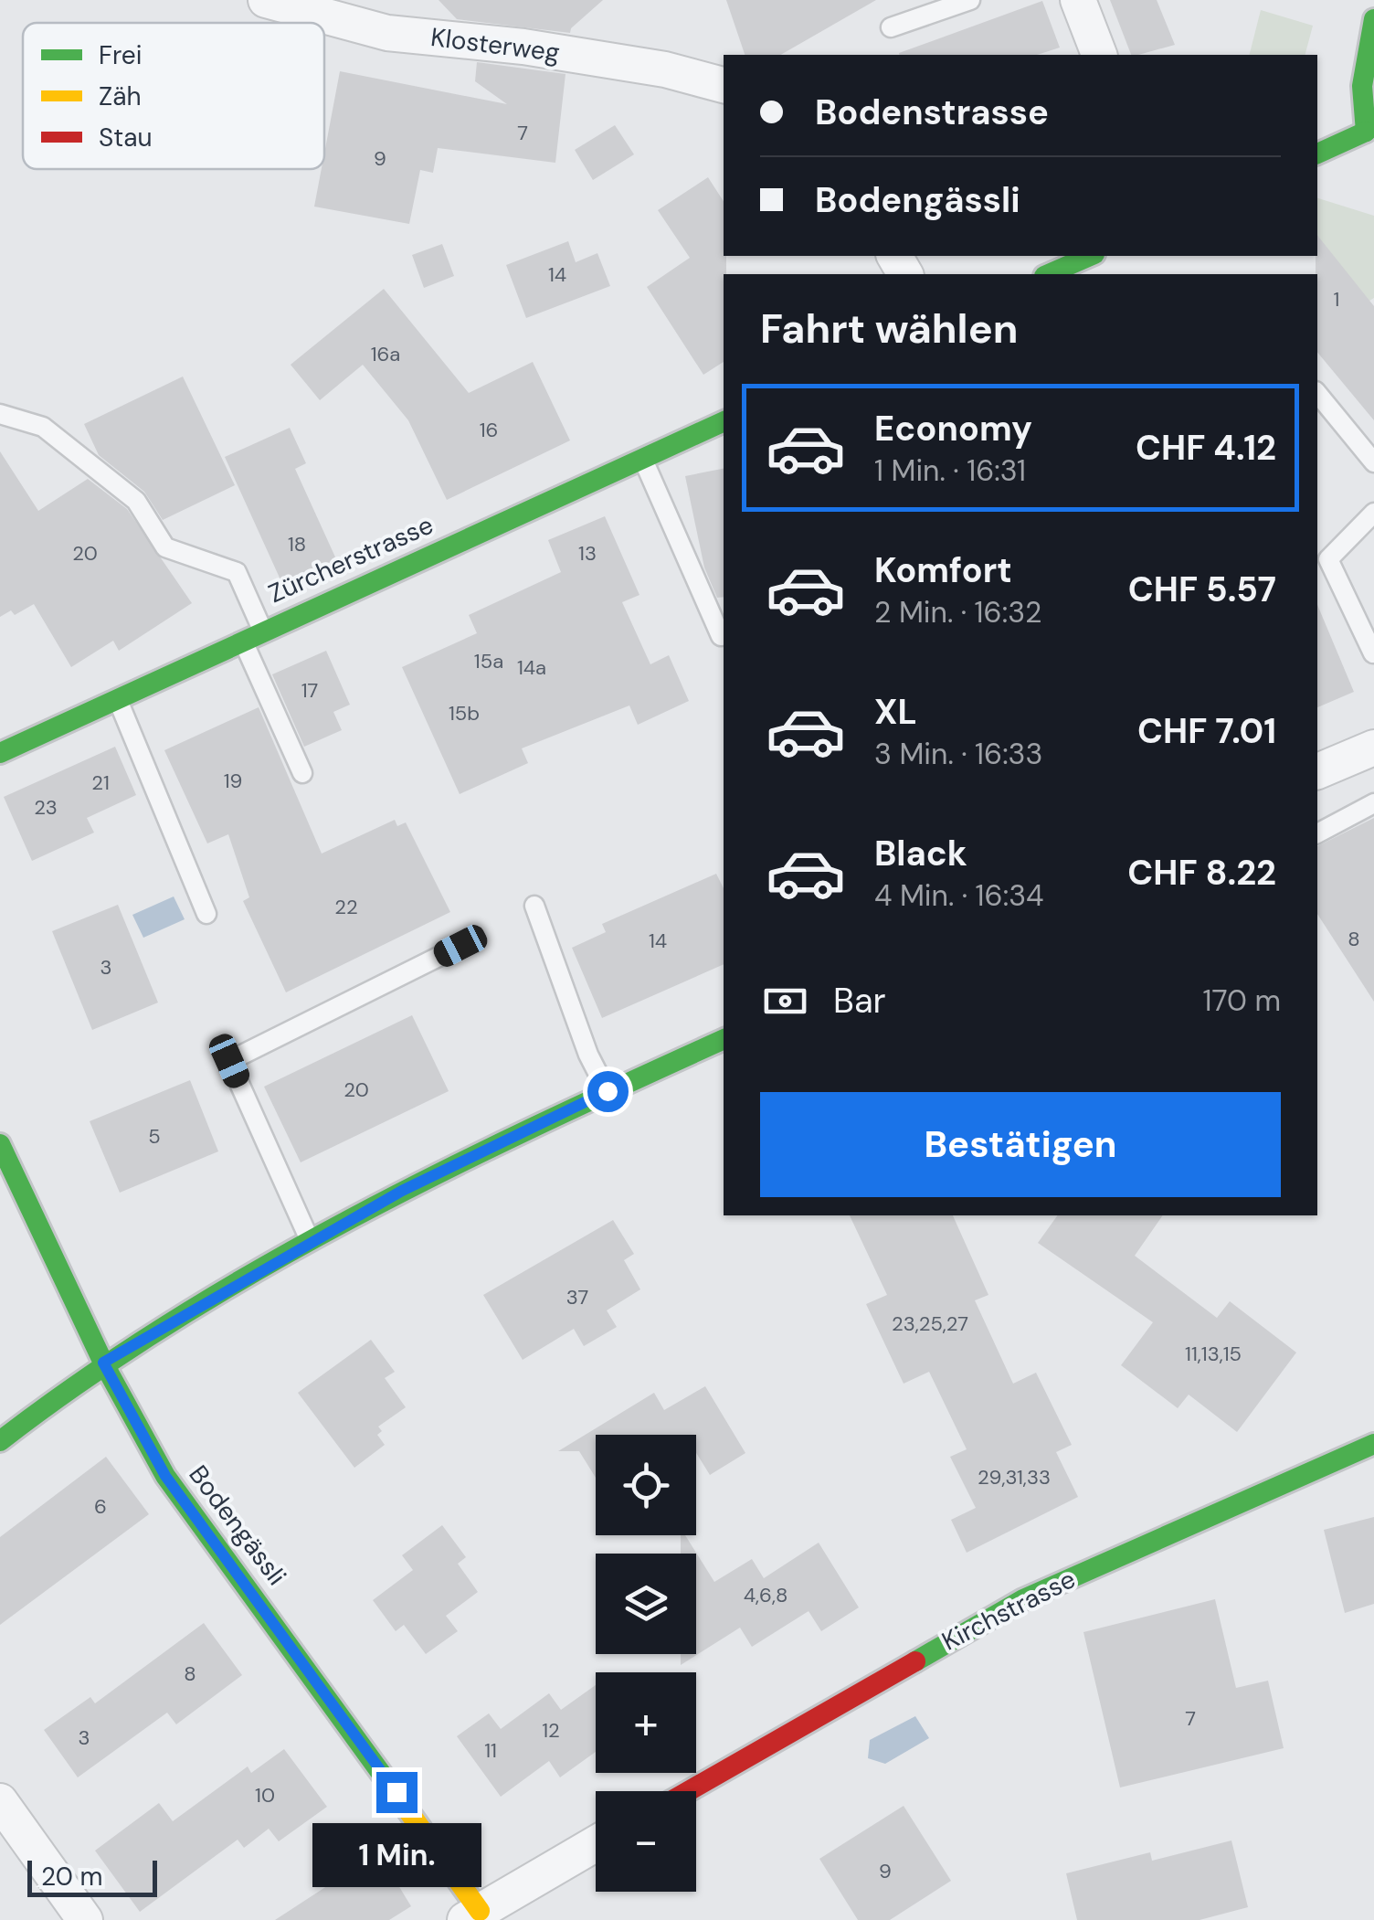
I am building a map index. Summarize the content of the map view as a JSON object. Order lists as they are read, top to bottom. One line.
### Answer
{"streets":{"street":["Klosterweg","Zürcherstrasse","Bodengässli","Kirchstrasse"]},"house_numbers":["7","9","14","1","16a","16","18","20","13","15a","14a","17","15b","19","21","23","22","8","14","3","20","5","37","23,25,27","11,13,15","29,31,33","6","4,6,8","8","7","12","3","11","10","9"],"legend":["Frei","Zäh","Stau"],"scale_bar":"20 m","page":{"banner":["Bodenstrasse","Bodengässli"],"heading":"Fahrt wählen","list":[{"name":"Economy","note":"1 Min. · 16:31","value":"CHF 4.12"},{"name":"Komfort","note":"2 Min. · 16:32","value":"CHF 5.57"},{"name":"XL","note":"3 Min. · 16:33","value":"CHF 7.01"},{"name":"Black","note":"4 Min. · 16:34","value":"CHF 8.22"}],"pay":["Bar","170 m"],"buttons":"Bestätigen","map_buttons":["+","−"],"bubble":"1 Min.","scale":"20 m"}}
